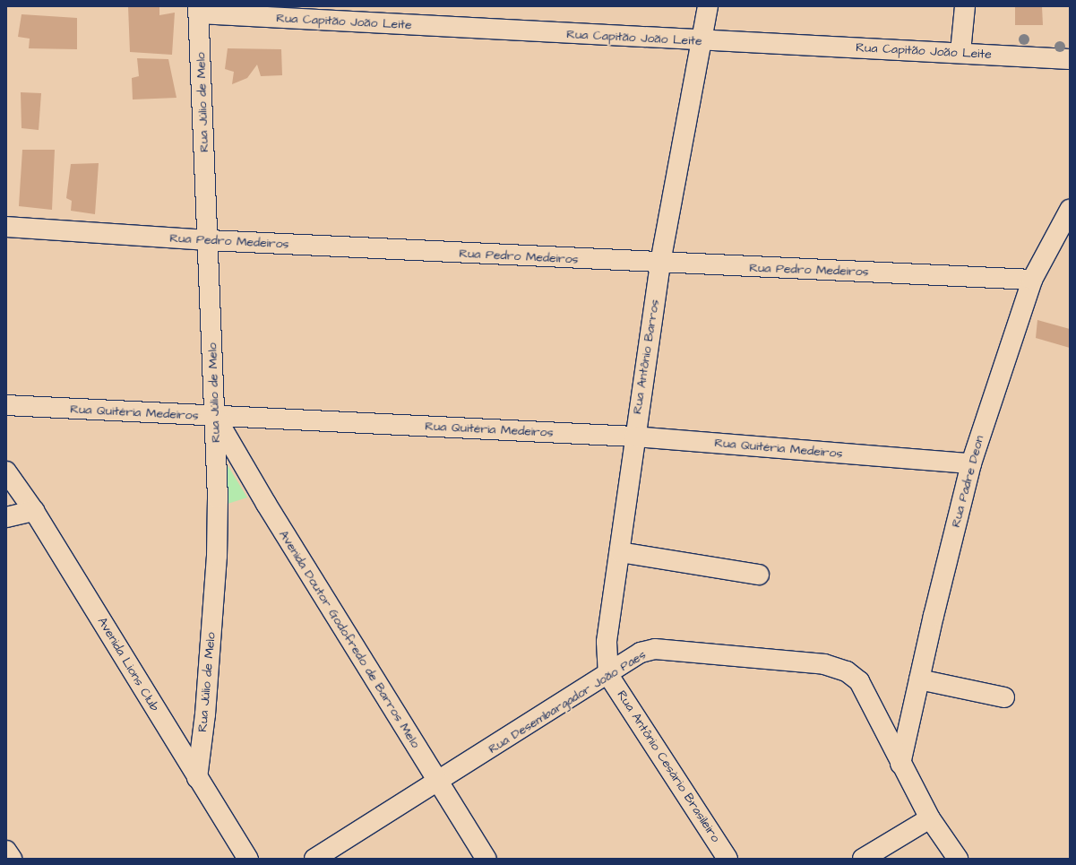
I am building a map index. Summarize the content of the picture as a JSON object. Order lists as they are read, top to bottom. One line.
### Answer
{"streets":{"street":["Rua Capitão João Leite","Rua Júlio de Melo","Rua Pedro Medeiros","Rua Antônio Barros","Rua Quitéria Medeiros","Rua Padre Deon","Avenida Doutor Godofredo de Barros Melo","Avenida Lions Club","Rua Desembargador João Paes","Rua Antônio Cesário Brasileiro"]},"crossings":[["Rua Capitão João Leite","Rua Júlio de Melo"],["Rua Capitão João Leite","Rua Antônio Barros"],["Rua Júlio de Melo","Rua Pedro Medeiros"],["Rua Júlio de Melo","Rua Quitéria Medeiros"],["Rua Júlio de Melo","Avenida Doutor Godofredo de Barros Melo"],["Rua Júlio de Melo","Avenida Lions Club"],["Rua Pedro Medeiros","Rua Antônio Barros"],["Rua Pedro Medeiros","Rua Padre Deon"],["Rua Antônio Barros","Rua Quitéria Medeiros"],["Rua Antônio Barros","Rua Desembargador João Paes"],["Rua Antônio Barros","Rua Antônio Cesário Brasileiro"],["Rua Quitéria Medeiros","Rua Padre Deon"],["Rua Quitéria Medeiros","Avenida Doutor Godofredo de Barros Melo"],["Rua Padre Deon","Rua Desembargador João Paes"],["Avenida Doutor Godofredo de Barros Melo","Rua Desembargador João Paes"],["Rua Desembargador João Paes","Rua Antônio Cesário Brasileiro"]]}
